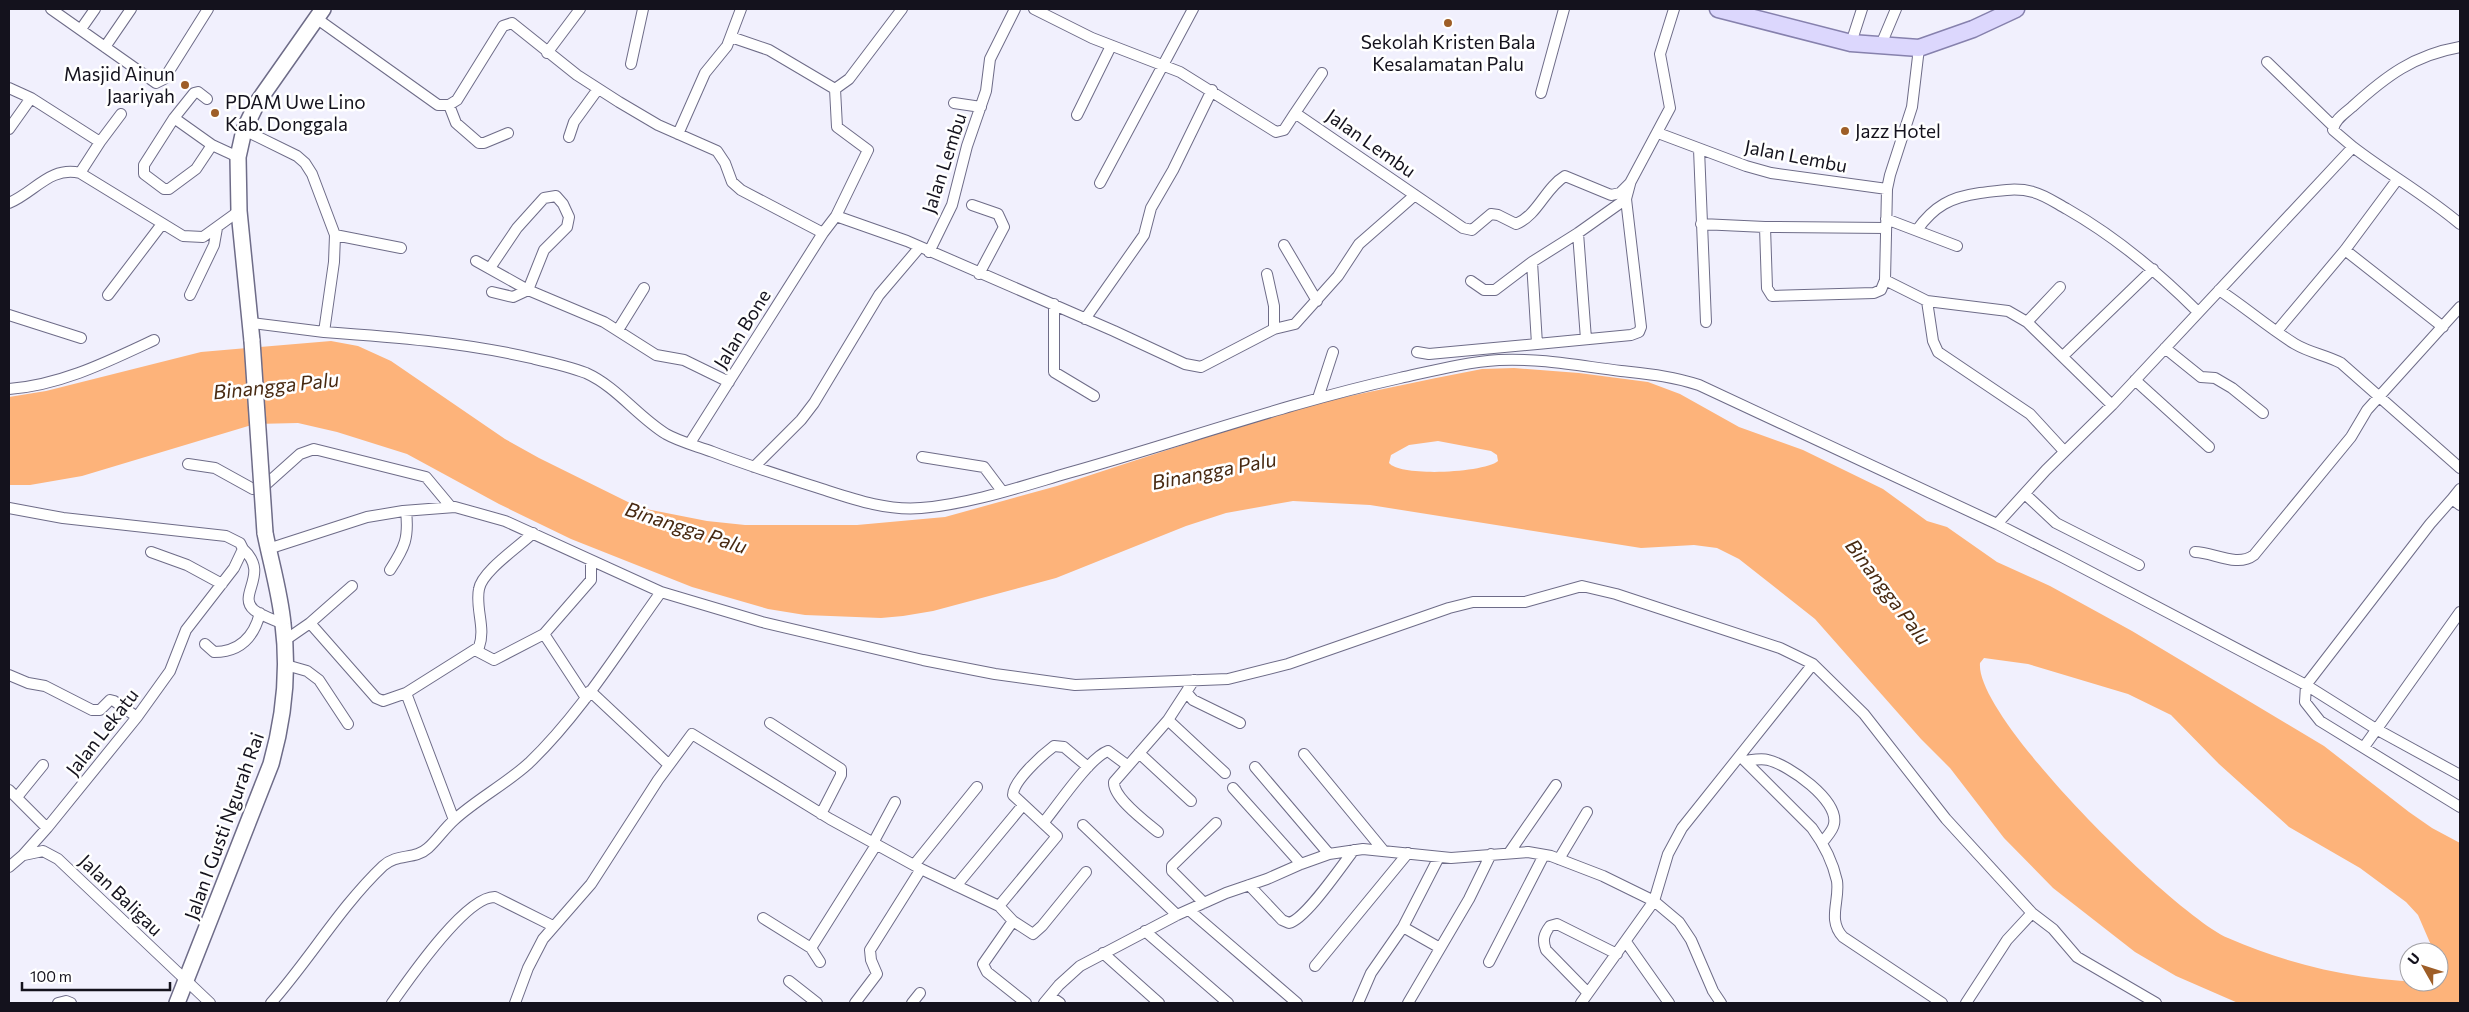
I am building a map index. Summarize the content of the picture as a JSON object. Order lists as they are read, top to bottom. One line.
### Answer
{"streets":{"main road":["Jalan I Gusti Ngurah Rai"],"street":["Jalan Lembu","Jalan Bone","Jalan Lekatu","Jalan Baligau"]},"crossings":[["Jalan Lekatu","Jalan Baligau"],["Jalan I Gusti Ngurah Rai","Jalan Baligau"]],"water":["Binangga Palu"],"places":["Sekolah Kristen Bala Kesalamatan Palu","Masjid Ainun Jaariyah","PDAM Uwe Lino Kab. Donggala","Jazz Hotel"],"scale_bar":"100 m","north":"top left"}
